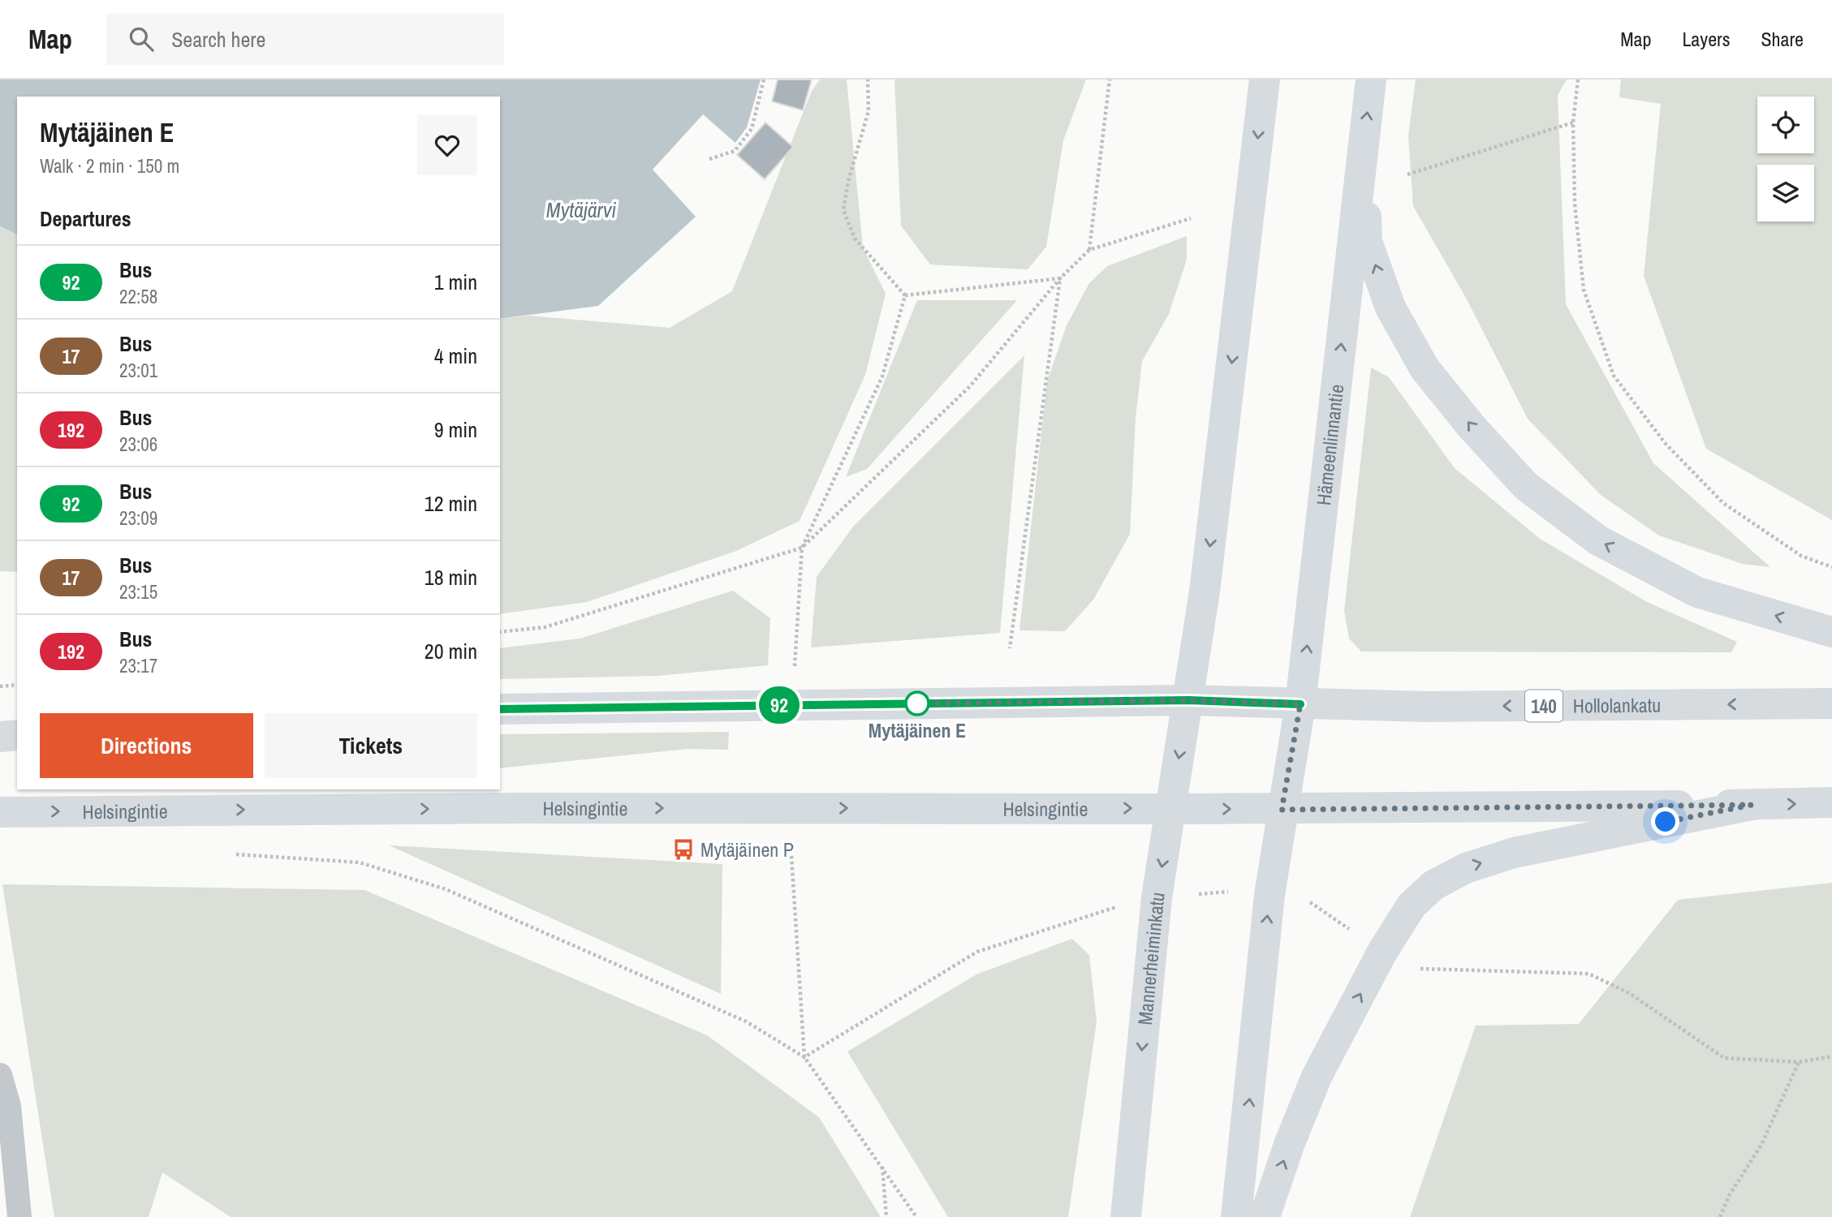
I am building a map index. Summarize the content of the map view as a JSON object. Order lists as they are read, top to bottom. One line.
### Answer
{"streets":{"main road":["Hämeenlinnantie","Hollolankatu","140","Helsingintie","Mannerheiminkatu"]},"crossings":[["Hämeenlinnantie","Hollolankatu"],["Hämeenlinnantie","140"],["Hollolankatu","140"],["140","Mannerheiminkatu"],["Helsingintie","Mannerheiminkatu"]],"water":["Mytäjärvi"],"places":{"other":["Mytäjäinen E"],"bus stop":["Mytäjäinen P"]},"lines":["bus line 92"],"page":{"header":"Map","search":"Search here","nav":["Map","Layers","Share"],"on_map":"92","heading":[["Mytäjäinen E","Walk · 2 min · 150 m"],"Departures"],"list":[{"mark":"92","name":"Bus","note":"22:58","value":"1 min"},{"mark":"17","name":"Bus","note":"23:01","value":"4 min"},{"mark":"192","name":"Bus","note":"23:06","value":"9 min"},{"mark":"92","name":"Bus","note":"23:09","value":"12 min"},{"mark":"17","name":"Bus","note":"23:15","value":"18 min"},{"mark":"192","name":"Bus","note":"23:17","value":"20 min"}],"buttons":["Directions","Tickets"]}}
